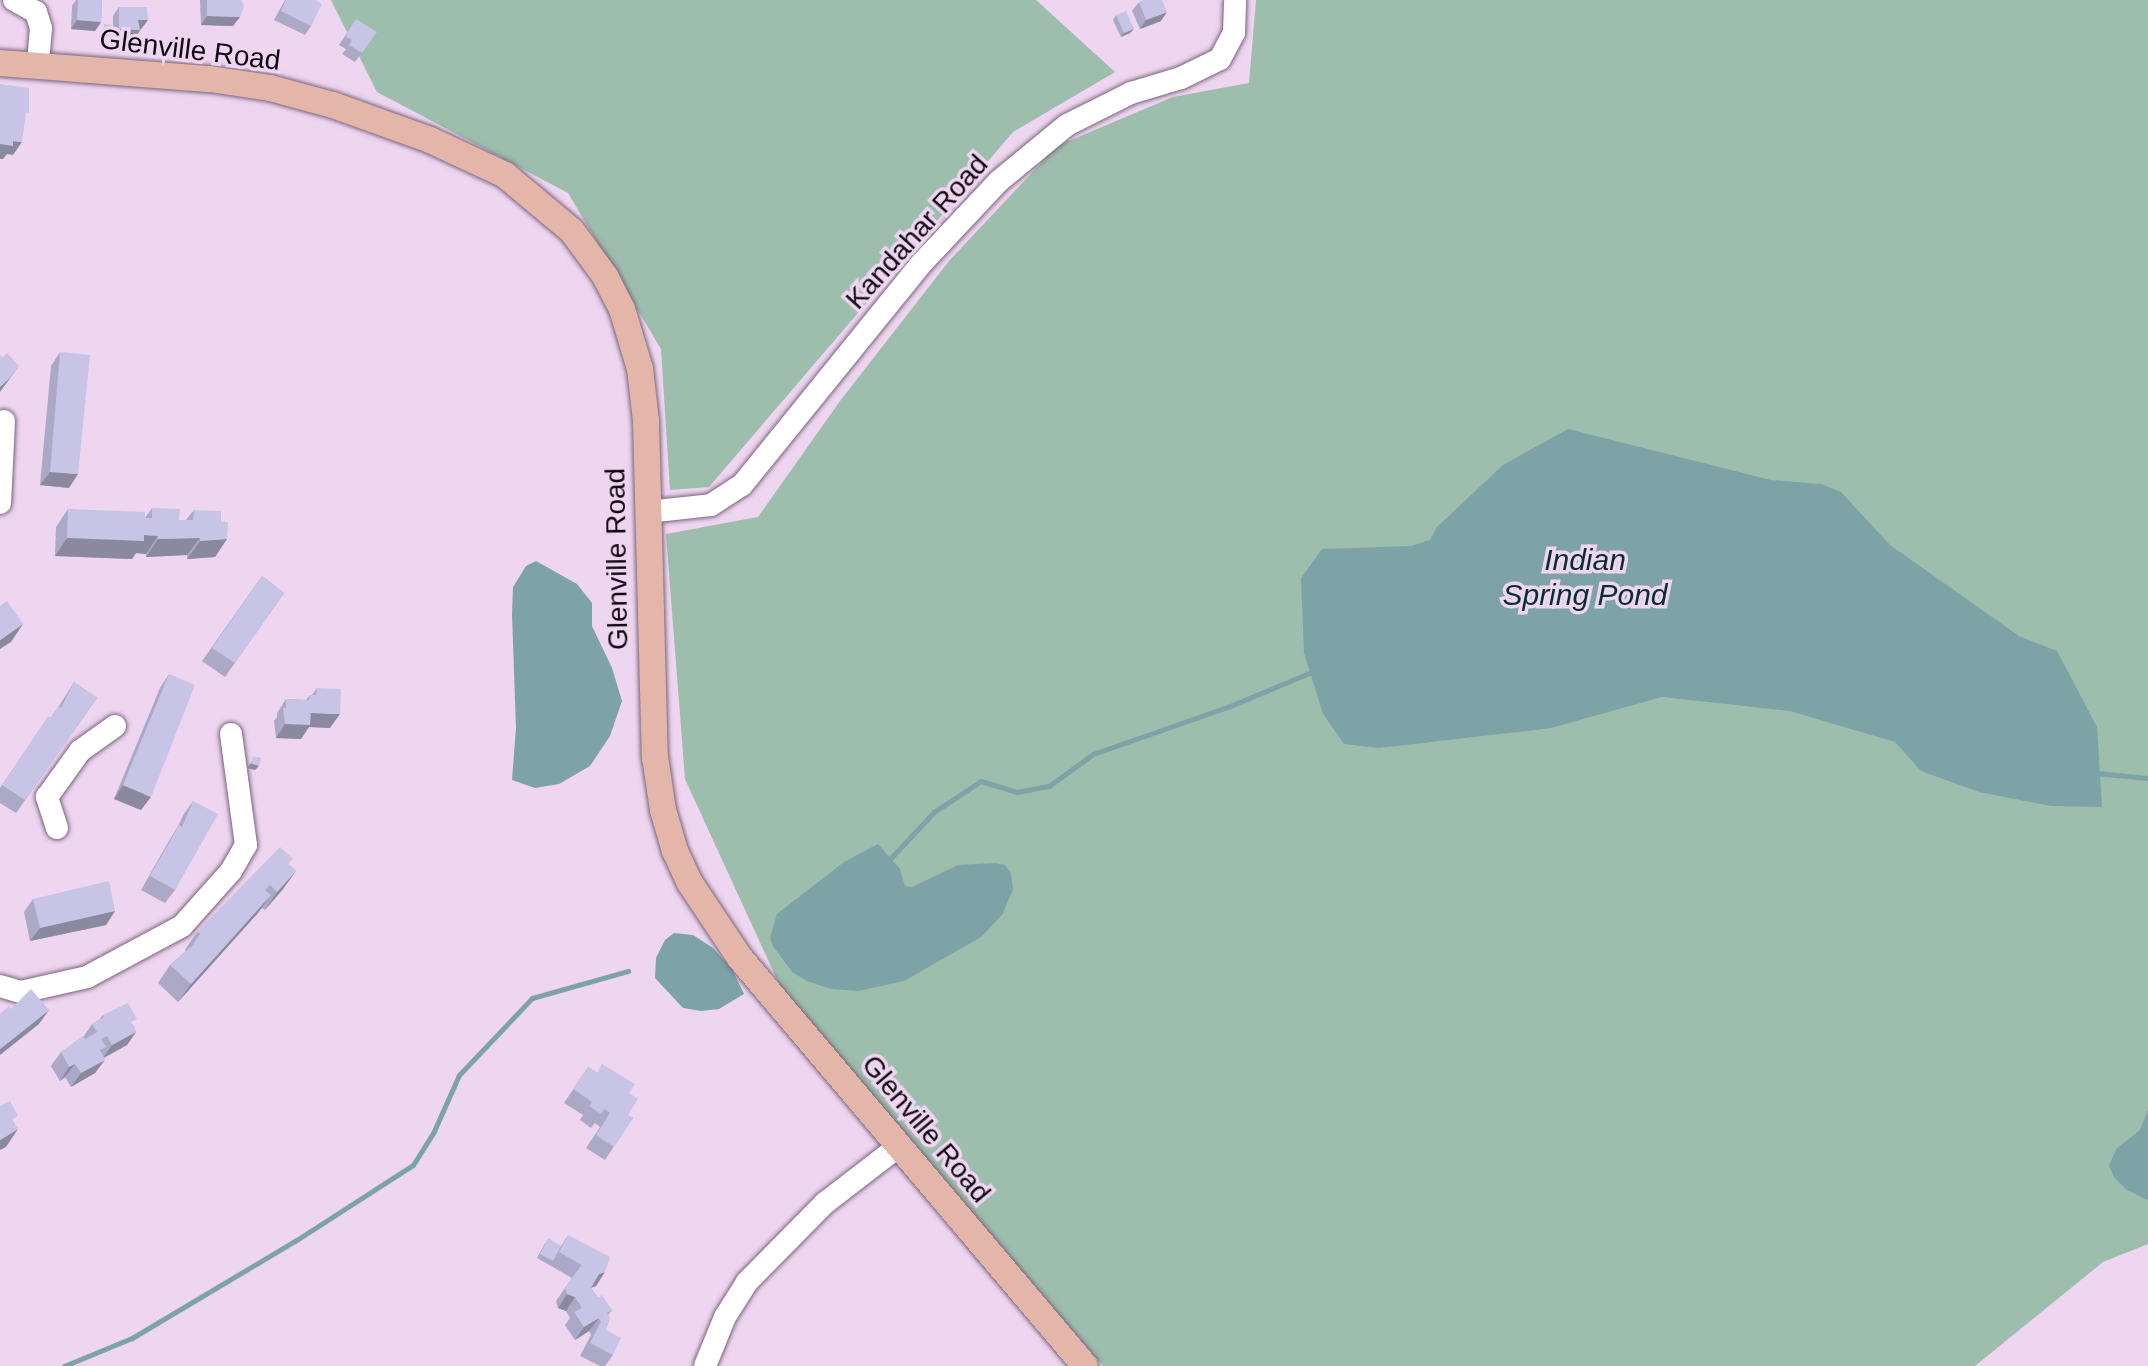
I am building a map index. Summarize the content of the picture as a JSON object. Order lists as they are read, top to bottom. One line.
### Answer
{"streets":{"main road":["Glenville Road"],"street":["Kandahar Road"]},"crossings":[["Glenville Road","Kandahar Road"]],"water":["Indian Spring Pond"]}
